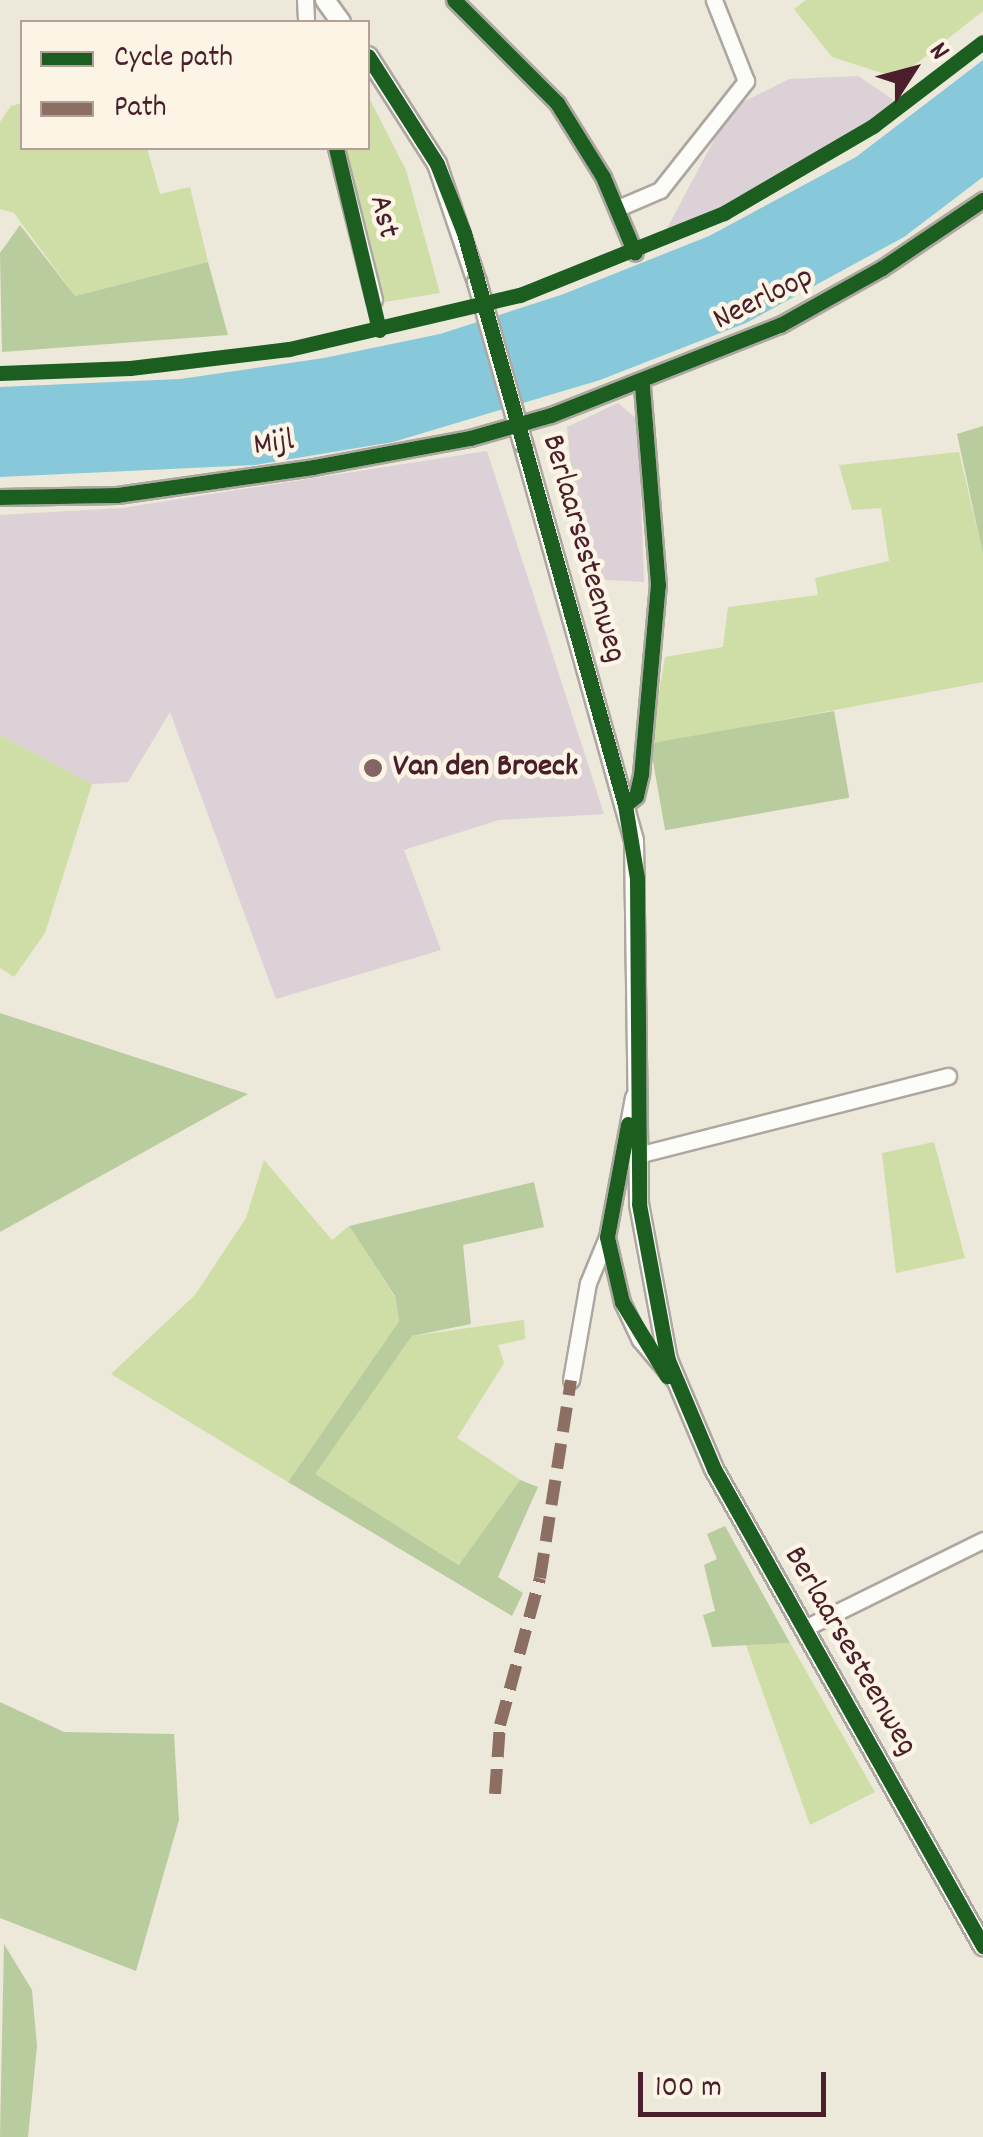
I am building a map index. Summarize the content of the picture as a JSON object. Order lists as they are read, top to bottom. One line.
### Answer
{"streets":{"street":["Ast","Neerloop","Mijl","Berlaarsesteenweg"]},"crossings":[["Neerloop","Mijl"]],"places":["Van den Broeck"],"legend":["Cycle path","Path"],"scale_bar":"100 m","north":"top right"}
